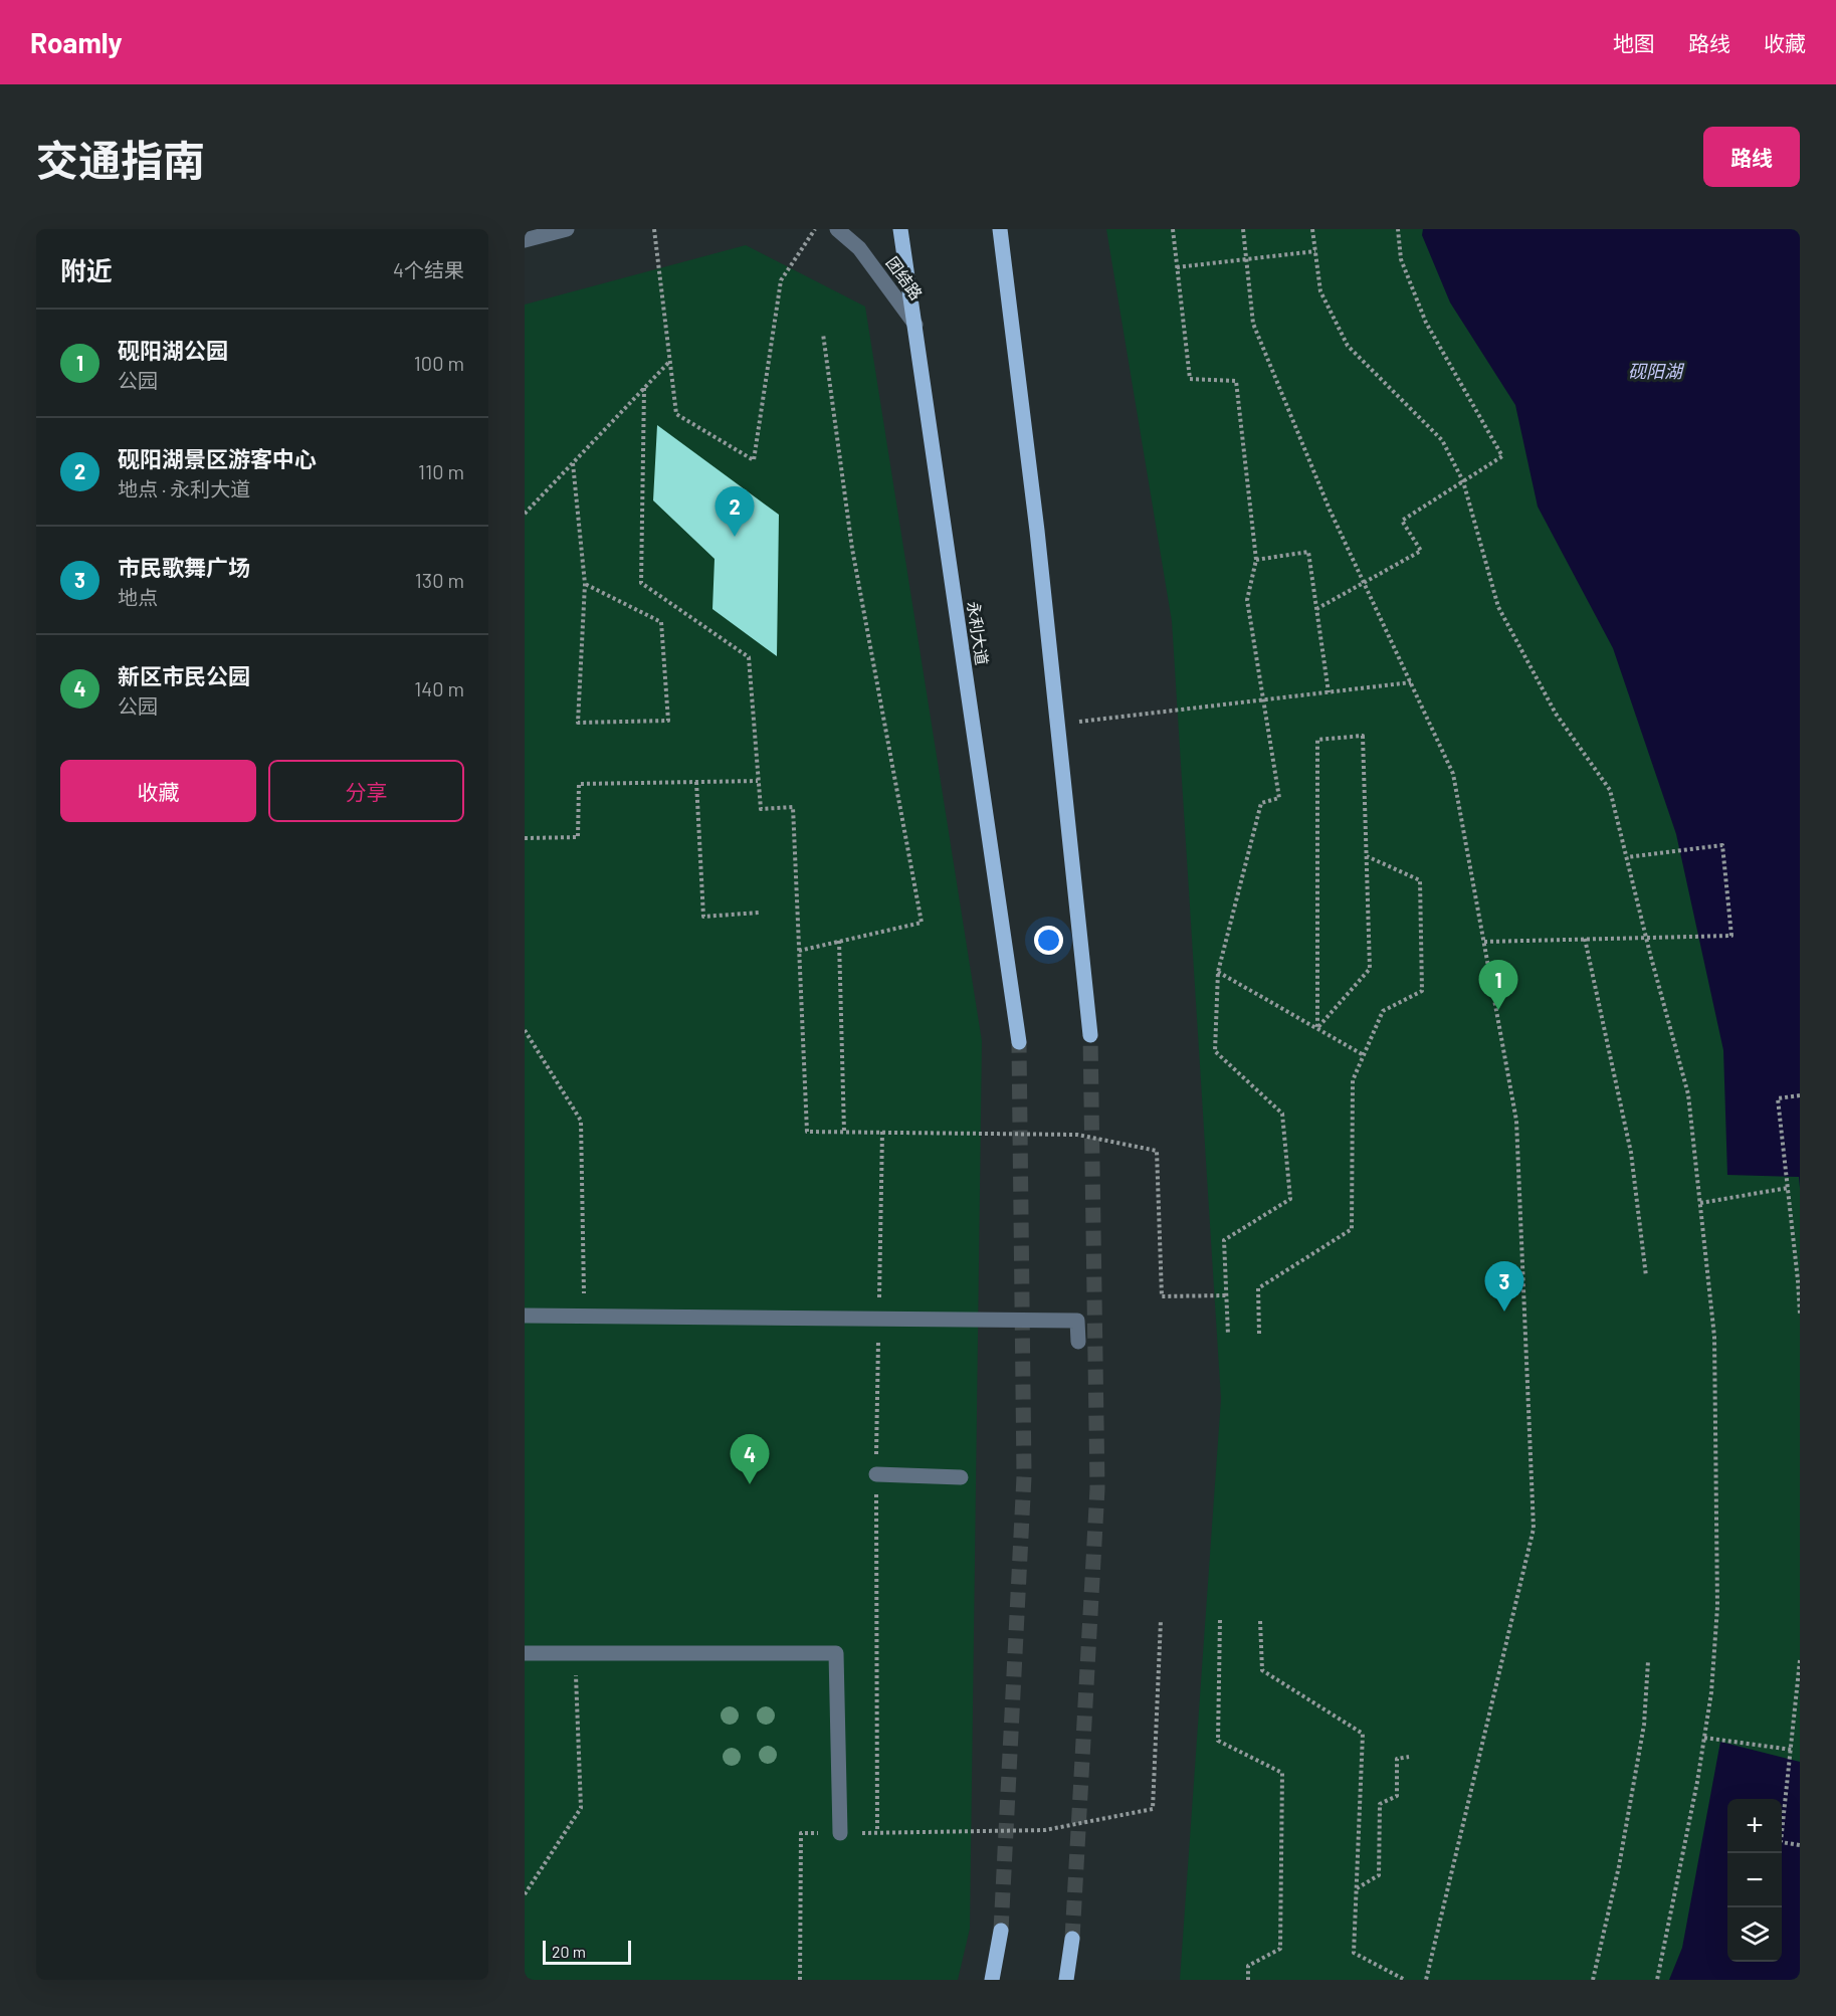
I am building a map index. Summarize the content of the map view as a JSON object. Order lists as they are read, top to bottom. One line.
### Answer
{"streets":{"main road":["永利大道"],"street":["团结路"]},"crossings":[["团结路","永利大道"]],"water":["砚阳湖"],"scale_bar":"20 m","page":{"header":"Roamly","nav":["地图","路线","收藏"],"title":"交通指南","buttons":["路线",["收藏","分享"]],"heading":["附近","4个结果"],"list":[{"mark":"1","name":"砚阳湖公园","note":"公园","value":"100 m"},{"mark":"2","name":"砚阳湖景区游客中心","note":"地点 · 永利大道","value":"110 m"},{"mark":"3","name":"市民歌舞广场","note":"地点","value":"130 m"},{"mark":"4","name":"新区市民公园","note":"公园","value":"140 m"}],"pins":["2","1","3","4"],"map_buttons":["+","−"],"scale":"20 m"}}
